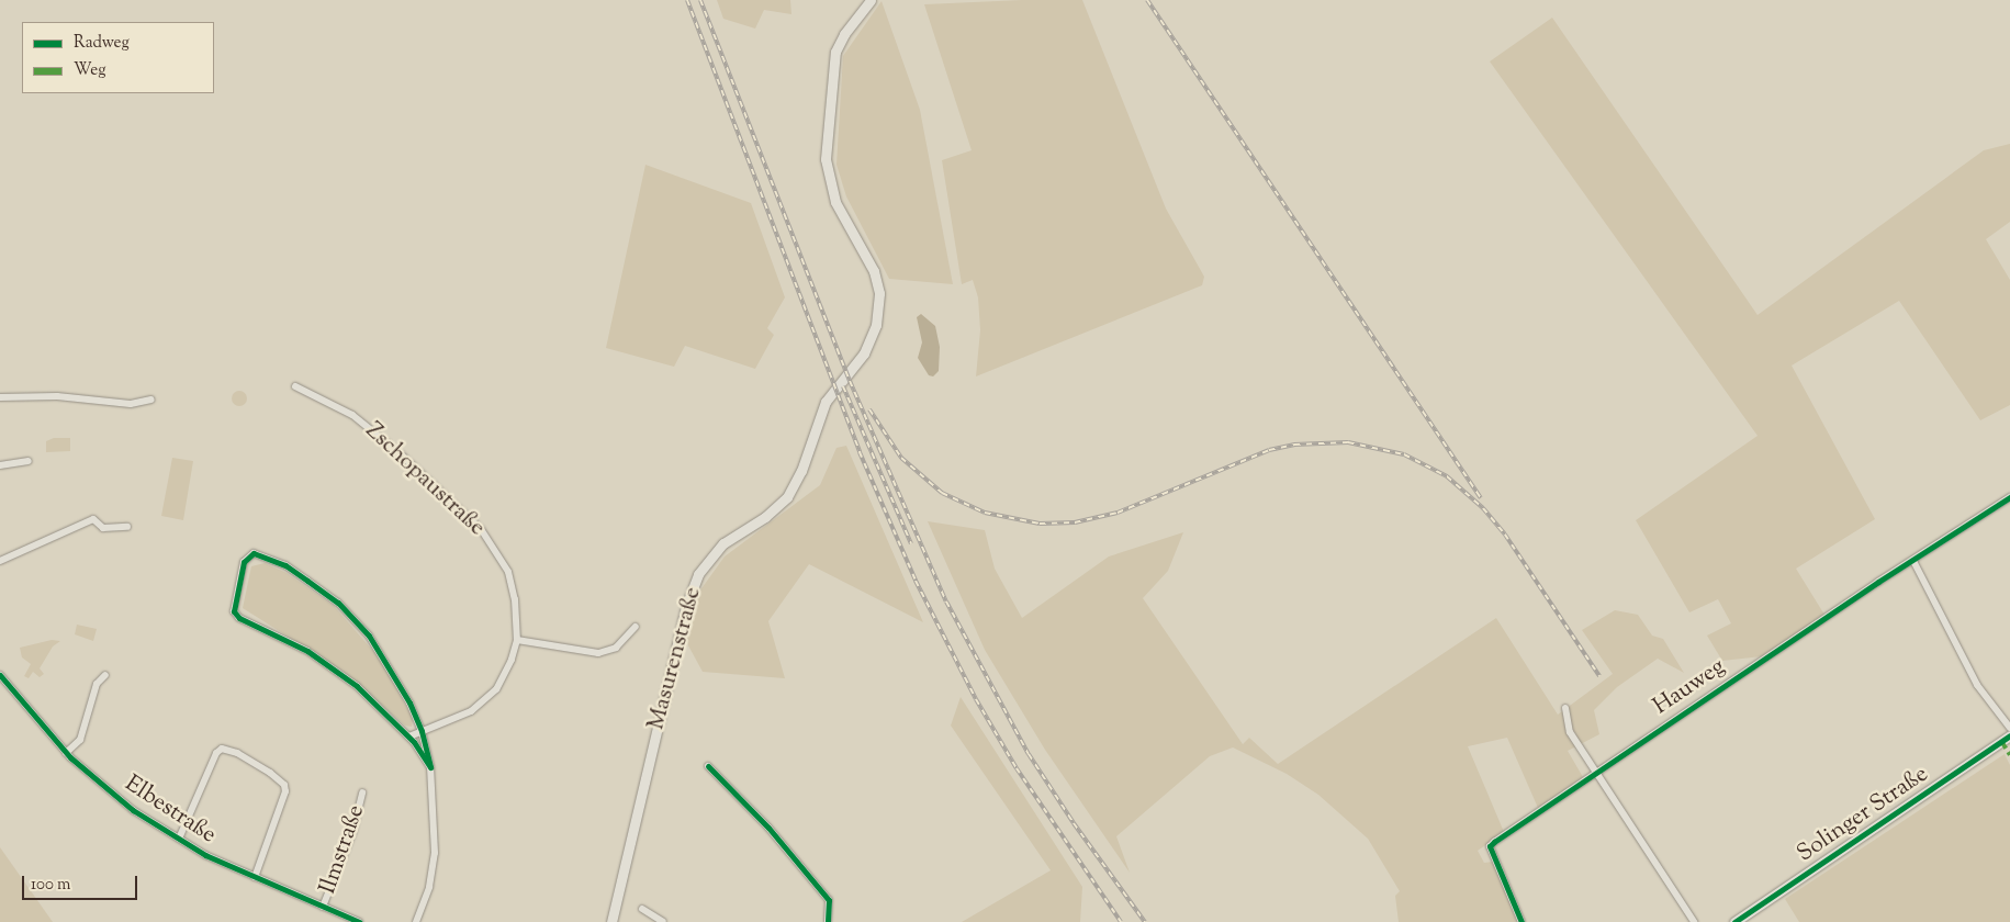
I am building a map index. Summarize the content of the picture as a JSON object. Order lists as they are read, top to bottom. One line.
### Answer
{"streets":{"main road":["Masurenstraße","Solinger Straße"],"street":["Zschopaustraße","Hauweg","Elbestraße","Ilmstraße"]},"crossings":[["Elbestraße","Ilmstraße"]],"legend":["Radweg","Weg"],"scale_bar":"100 m"}
